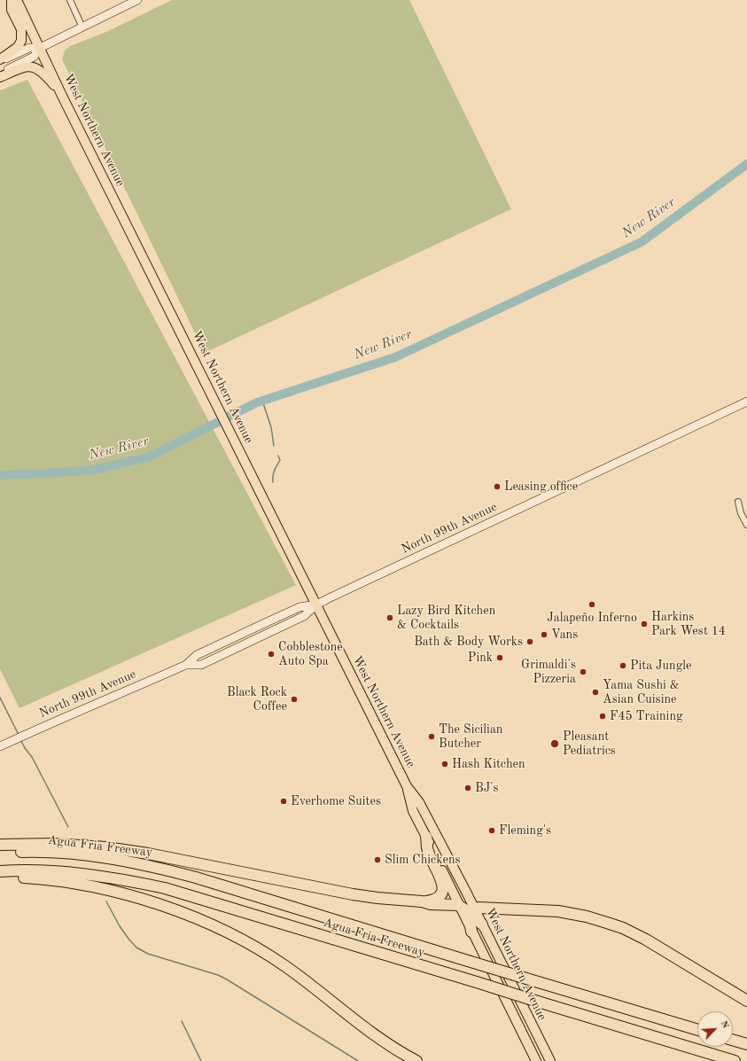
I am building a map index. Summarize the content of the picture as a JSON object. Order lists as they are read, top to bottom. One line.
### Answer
{"streets":{"highway":["Agua Fria Freeway"],"main road":["West Northern Avenue","North 99th Avenue"]},"crossings":[["West Northern Avenue","North 99th Avenue"]],"water":["New River"],"places":["Leasing office","Jalapeño Inferno","Lazy Bird Kitchen & Cocktails","Harkins Park West 14","Vans","Bath & Body Works","Cobblestone Auto Spa","Pink","Pita Jungle","Grimaldi's Pizzeria","Yama Sushi & Asian Cuisine","Black Rock Coffee","F45 Training","The Sicilian Butcher","Pleasant Pediatrics","Hash Kitchen","BJ's","Everhome Suites","Fleming's","Slim Chickens"],"north":"top right"}
